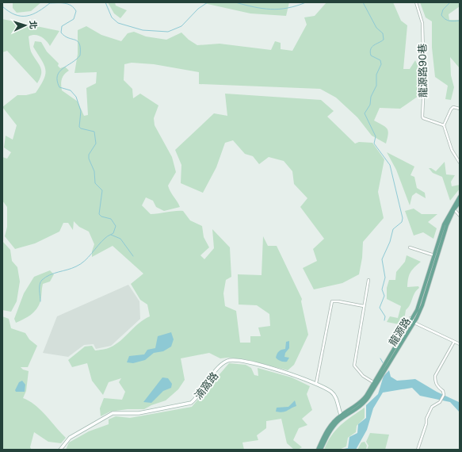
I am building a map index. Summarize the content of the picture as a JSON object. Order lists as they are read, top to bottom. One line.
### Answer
{"streets":{"main road":["龍源路"],"street":["龍源路90巷","湳窩路"]},"north":"right"}
